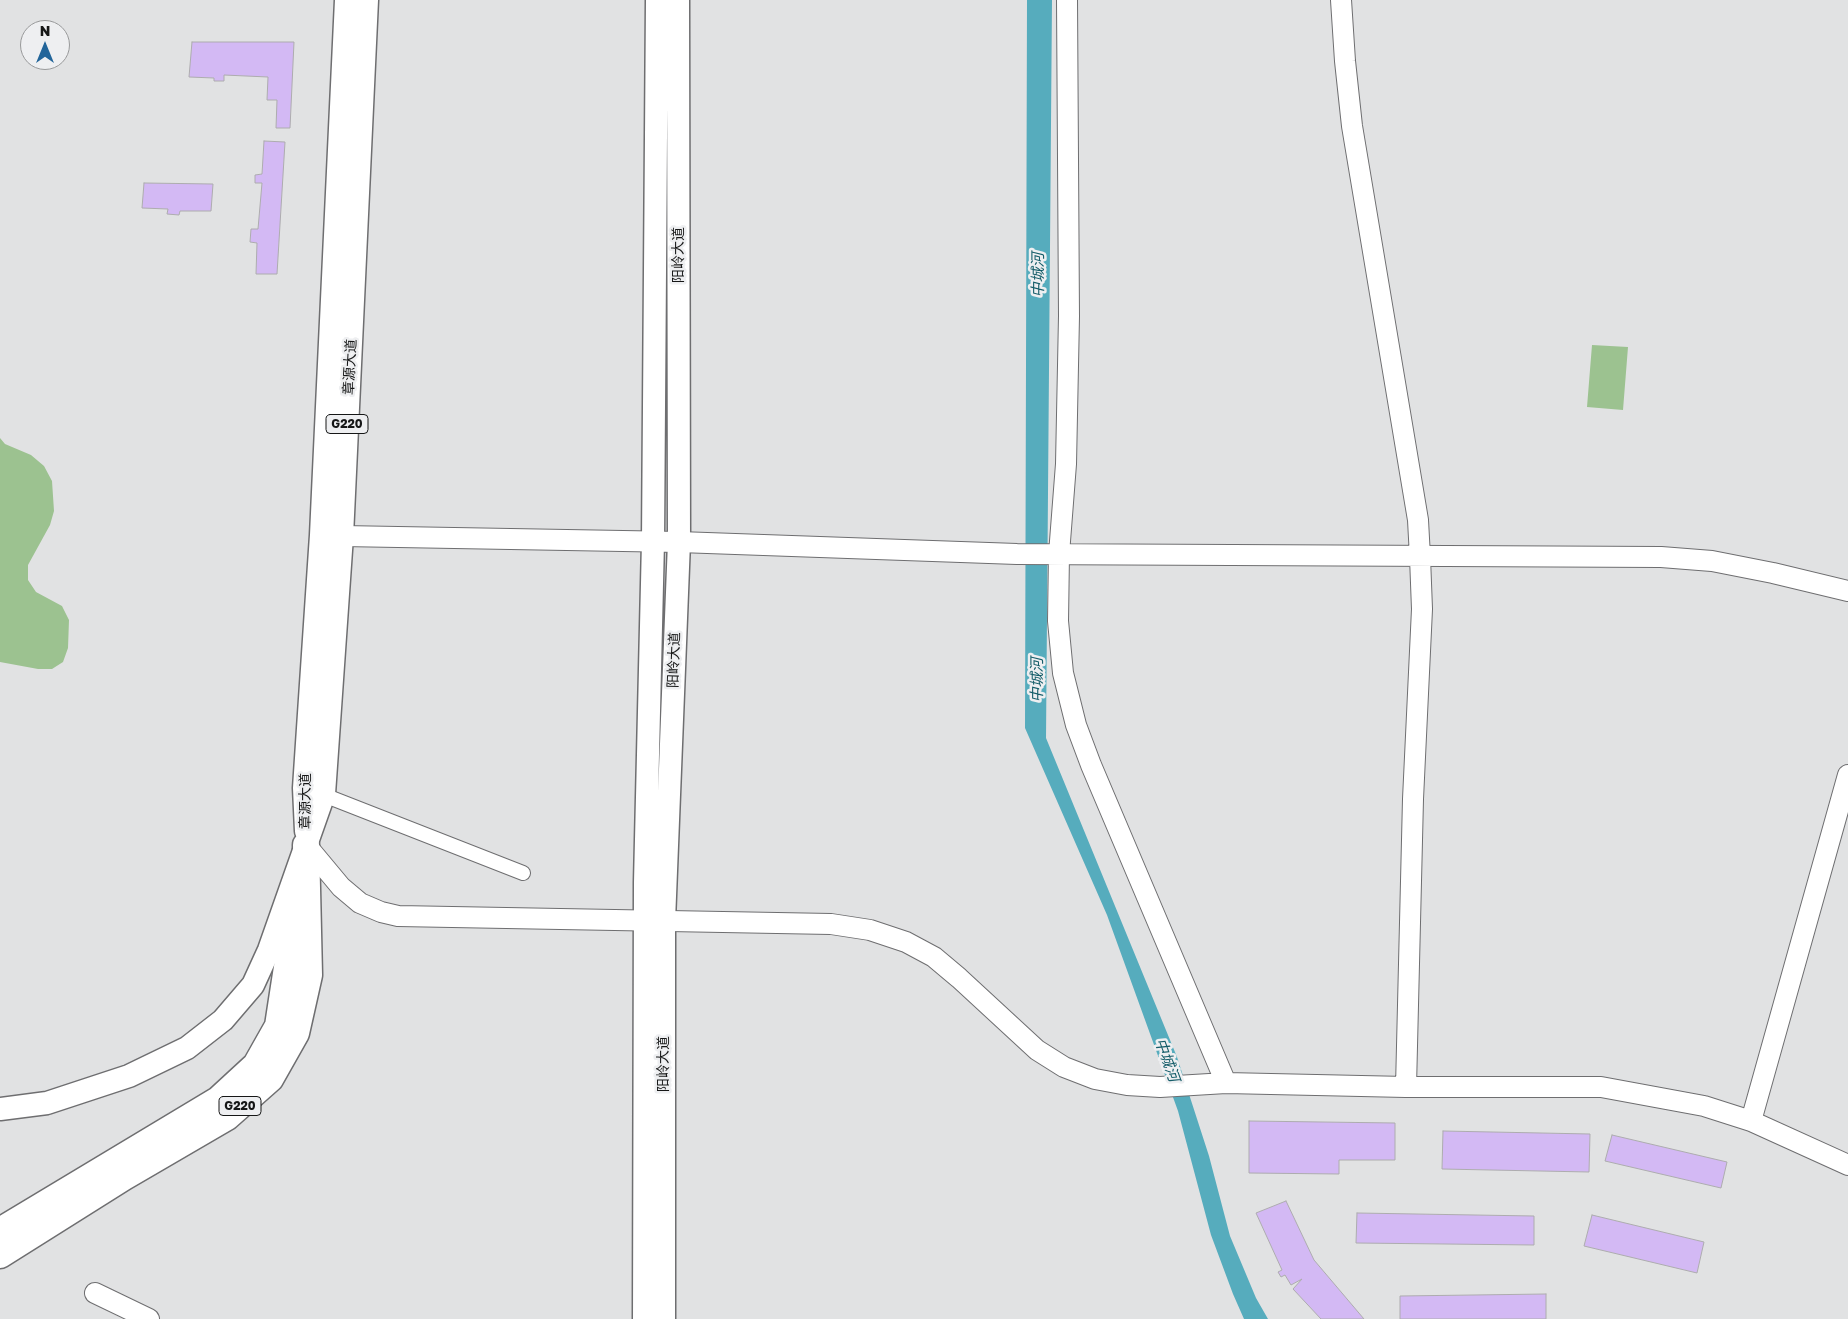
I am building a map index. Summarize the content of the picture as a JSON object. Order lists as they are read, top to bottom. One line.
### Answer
{"streets":{"highway":["G220"],"main road":["阳岭大道","章源大道"]},"crossings":[["章源大道","G220"]],"water":["中城河"],"north":"top"}
